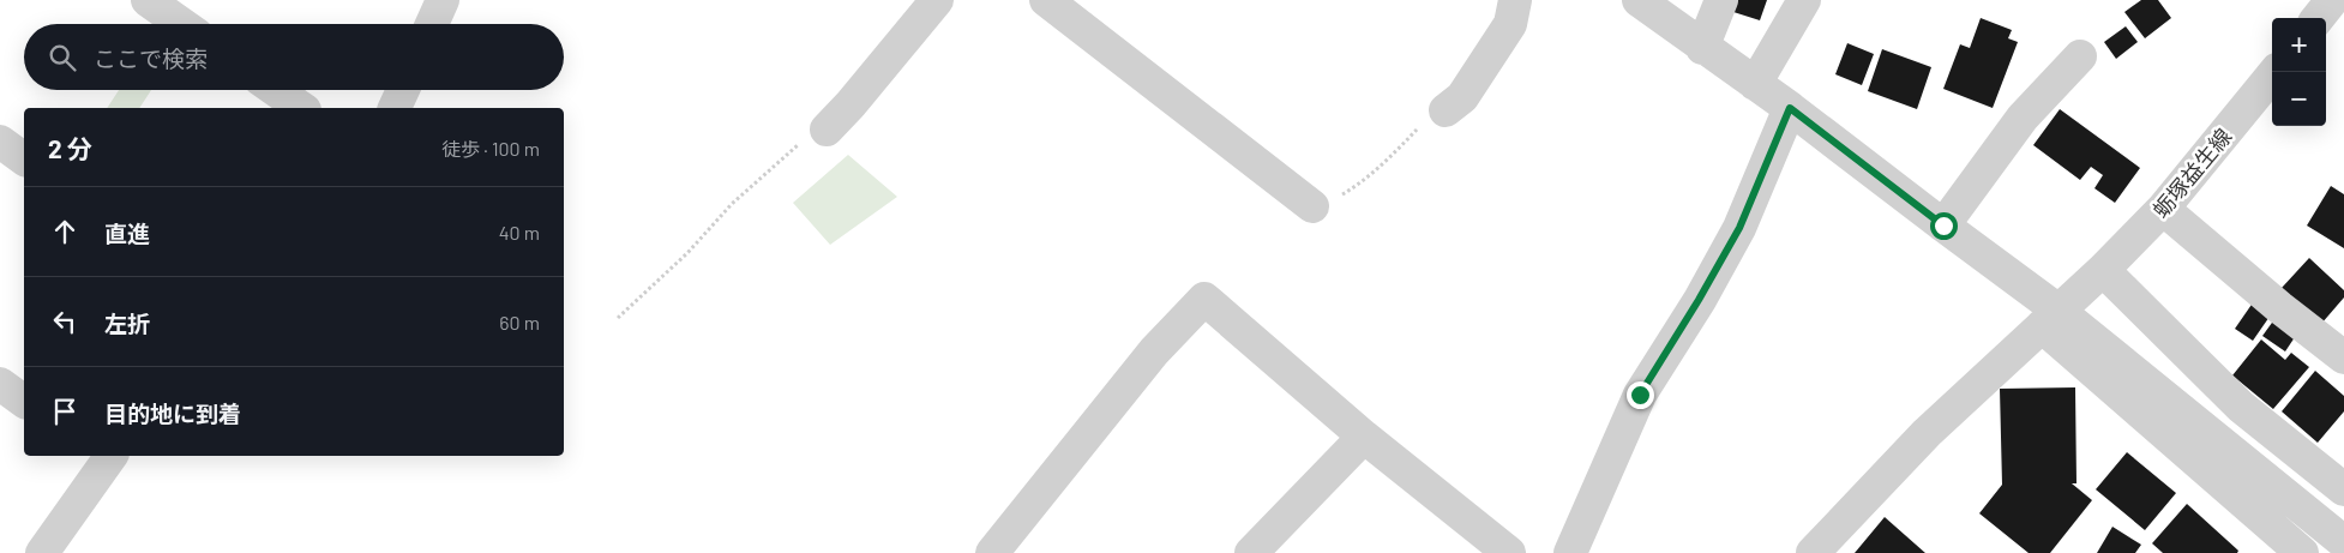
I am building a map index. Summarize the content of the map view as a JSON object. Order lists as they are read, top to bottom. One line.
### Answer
{"streets":{"street":["蛎塚益生線"]},"page":{"map_buttons":["+","−"],"search":"ここで検索","heading":["2 分","徒歩 · 100 m"],"list":[["直進","40 m"],["左折","60 m"],"目的地に到着"]}}
